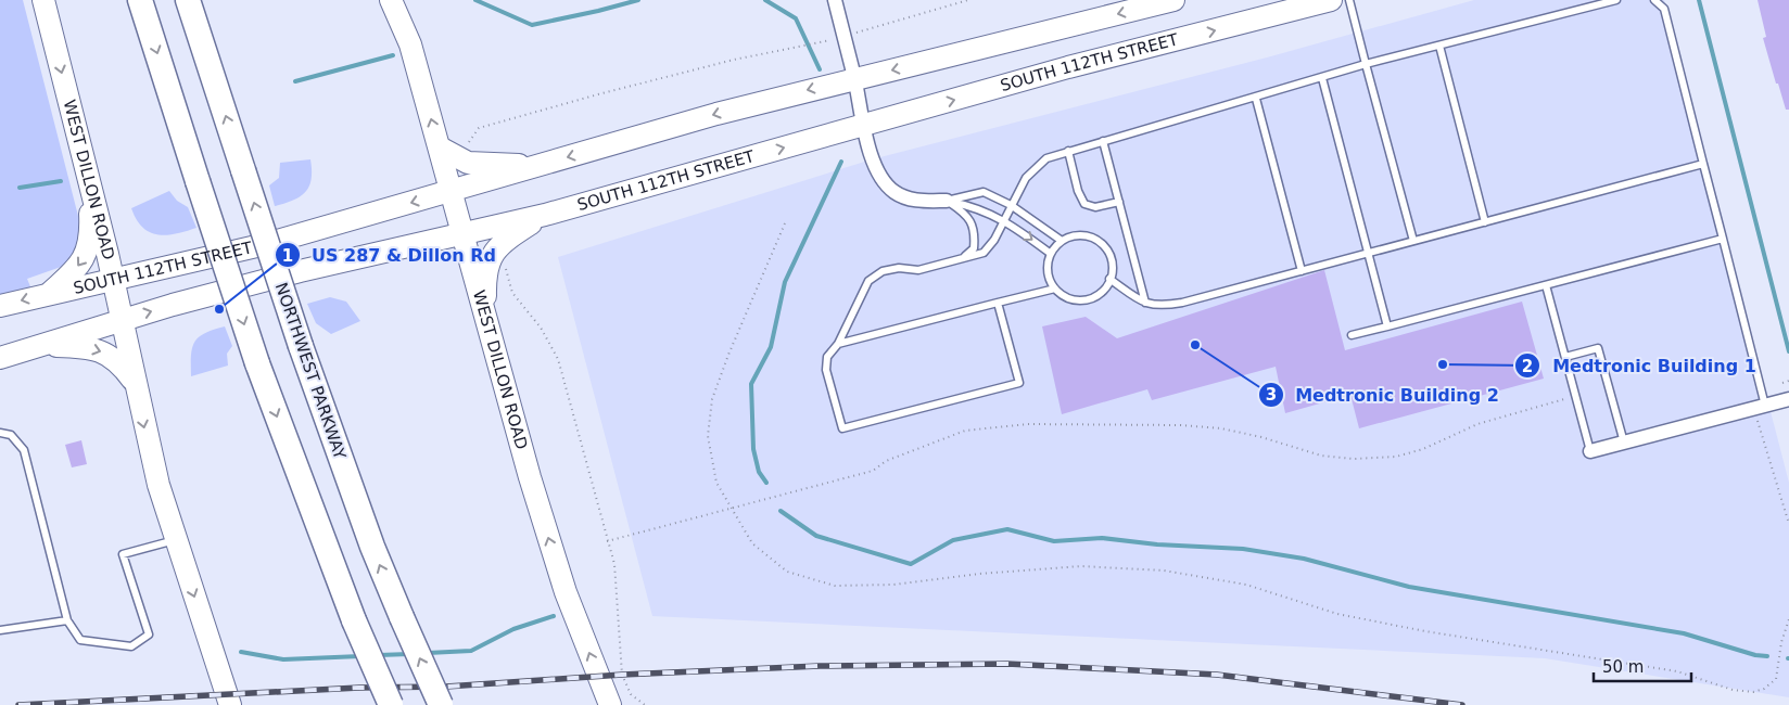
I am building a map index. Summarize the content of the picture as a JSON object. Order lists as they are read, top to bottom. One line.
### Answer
{"streets":{"highway":["NORTHWEST PARKWAY"],"main road":["SOUTH 112TH STREET","WEST DILLON ROAD"]},"crossings":[["SOUTH 112TH STREET","WEST DILLON ROAD"]],"places":["US 287 & Dillon Rd","Medtronic Building 2","Medtronic Building 1"],"scale_bar":"50 m"}
